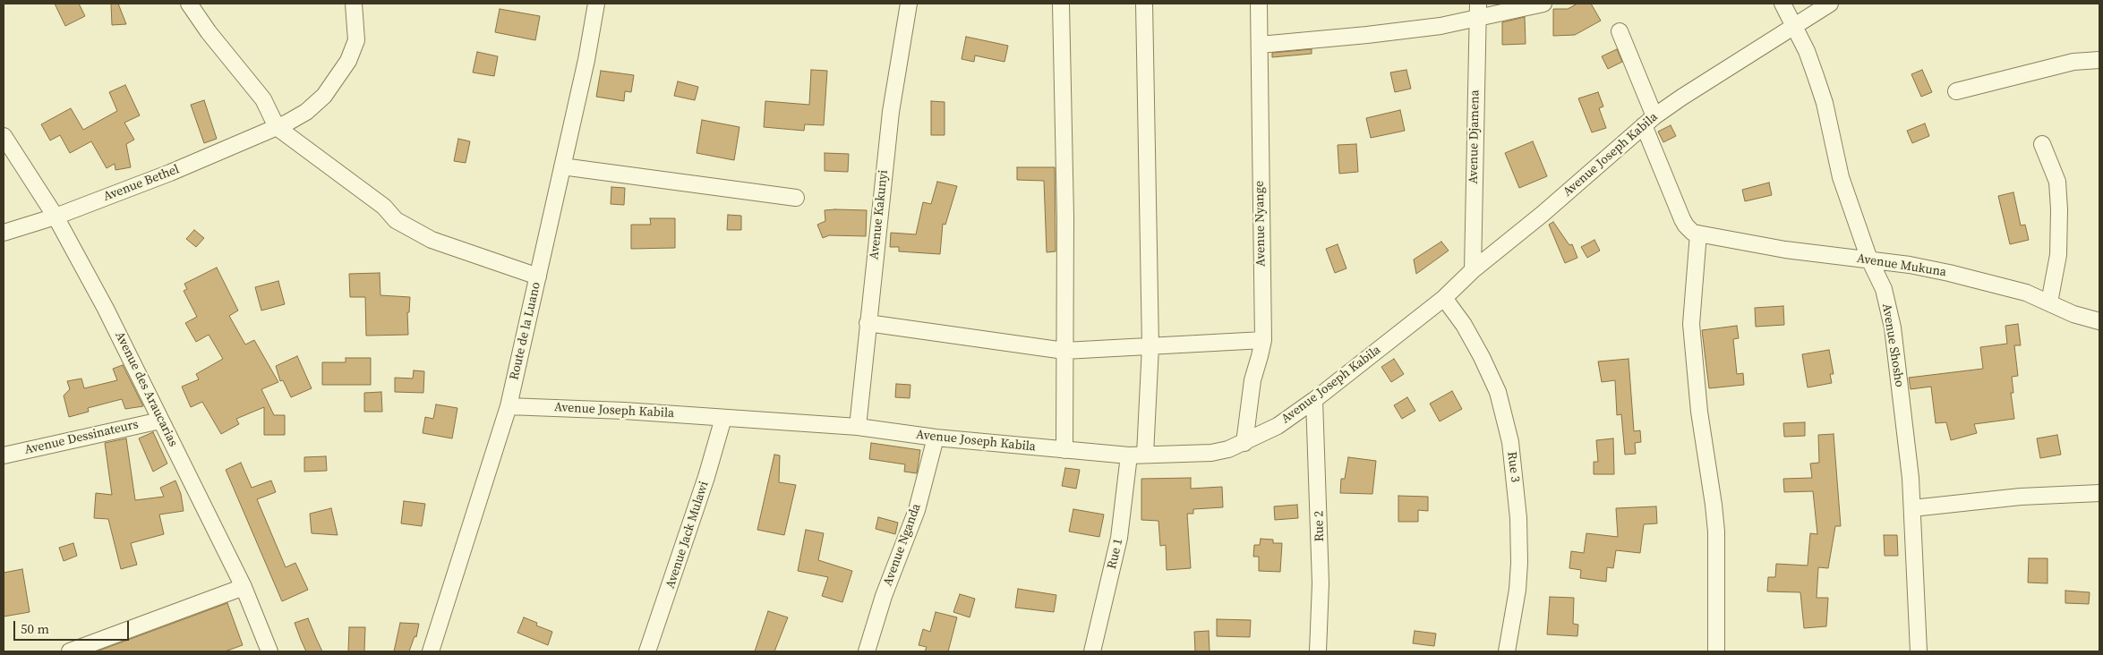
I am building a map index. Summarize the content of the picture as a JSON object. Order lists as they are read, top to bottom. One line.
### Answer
{"streets":{"street":["Avenue Djamena","Avenue Joseph Kabila","Avenue Bethel","Avenue Kakunyi","Avenue Nyange","Avenue Mukuna","Route de la Luano","Avenue Shosho","Avenue des Araucarias","Avenue Dessinateurs","Rue 3","Rue 2","Avenue Jack Mulawi","Avenue Nganda","Rue 1"]},"crossings":[["Avenue Djamena","Avenue Joseph Kabila"],["Avenue Joseph Kabila","Avenue Kakunyi"],["Avenue Joseph Kabila","Avenue Nyange"],["Avenue Joseph Kabila","Route de la Luano"],["Avenue Joseph Kabila","Avenue Shosho"],["Avenue Joseph Kabila","Rue 3"],["Avenue Joseph Kabila","Rue 2"],["Avenue Joseph Kabila","Avenue Jack Mulawi"],["Avenue Joseph Kabila","Avenue Nganda"],["Avenue Joseph Kabila","Rue 1"],["Avenue Bethel","Avenue des Araucarias"],["Avenue Mukuna","Avenue Shosho"],["Avenue des Araucarias","Avenue Dessinateurs"]],"scale_bar":"50 m"}
